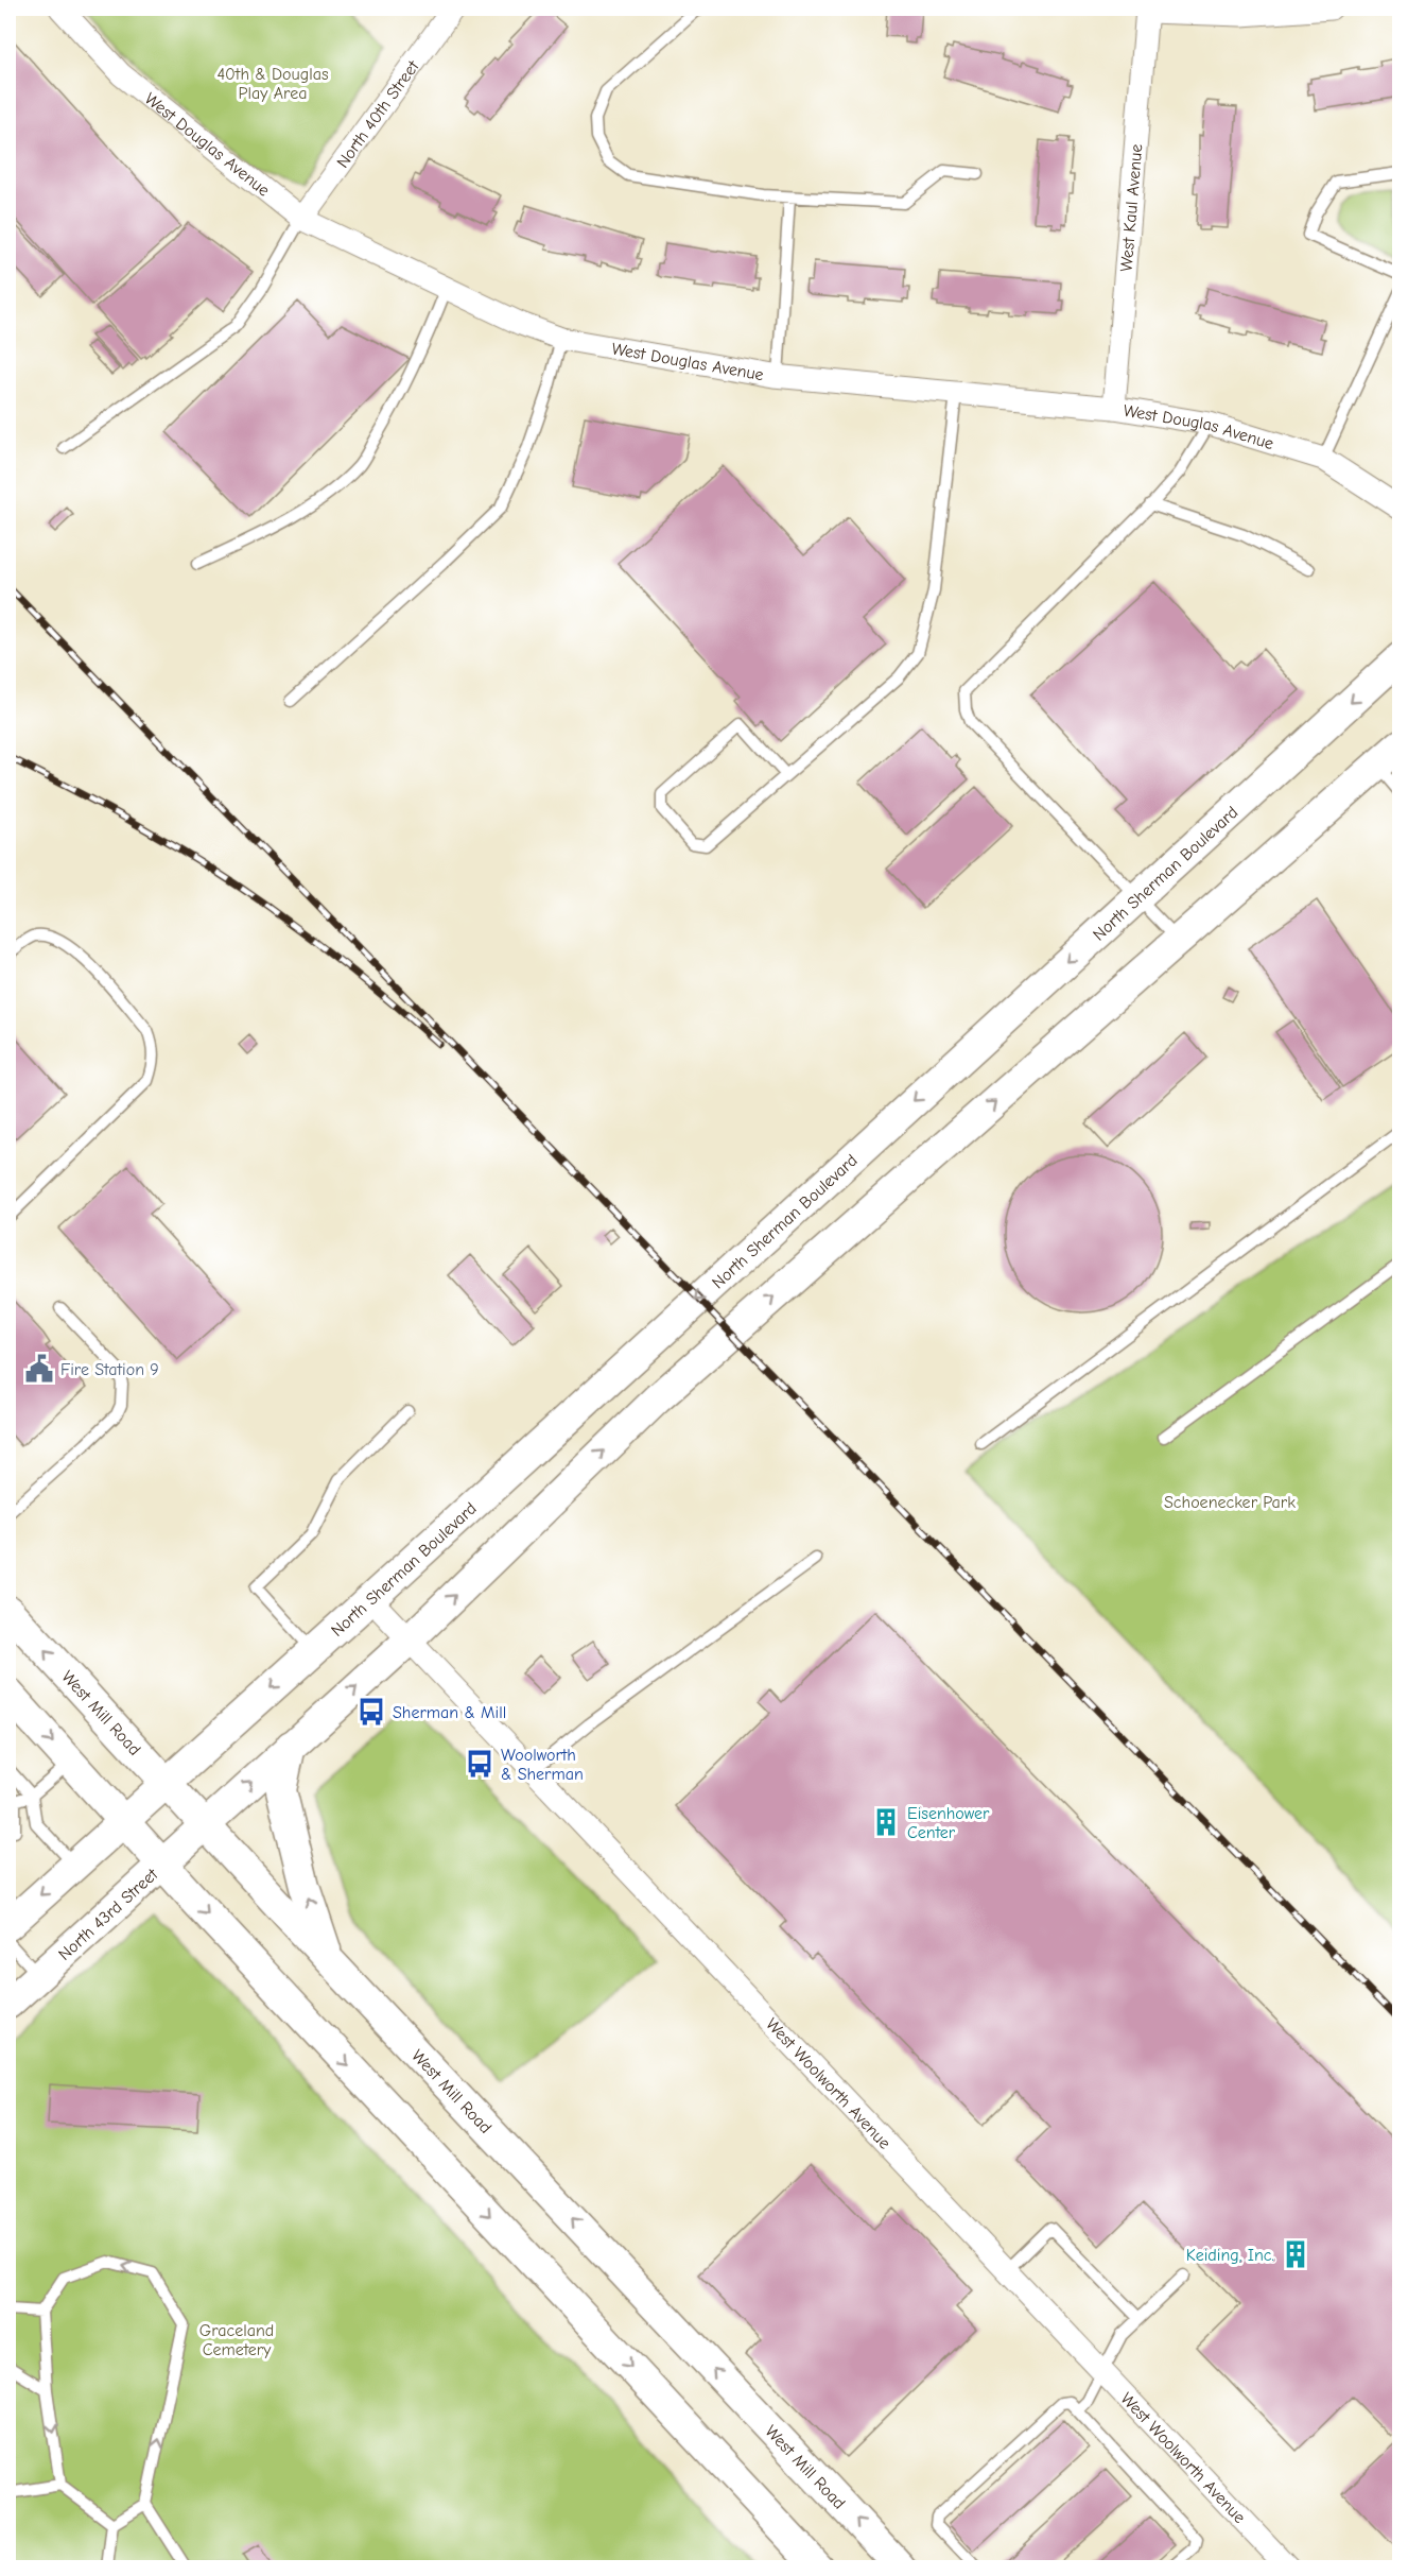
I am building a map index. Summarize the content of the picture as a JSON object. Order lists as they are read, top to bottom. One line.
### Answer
{"streets":{"main road":["North Sherman Boulevard","West Mill Road","North 43rd Street"],"street":["North 40th Street","West Douglas Avenue","West Kaul Avenue","West Woolworth Avenue"]},"crossings":[["North 40th Street","West Douglas Avenue"],["West Douglas Avenue","West Kaul Avenue"],["North Sherman Boulevard","West Mill Road"],["North Sherman Boulevard","West Woolworth Avenue"],["West Mill Road","North 43rd Street"]],"parks":["40th & Douglas Play Area","Schoenecker Park","Graceland Cemetery"],"places":{"public building":["Fire Station 9"],"bus stop":["Sherman & Mill","Woolworth & Sherman"],"building":["Eisenhower Center","Keiding, Inc."]}}
